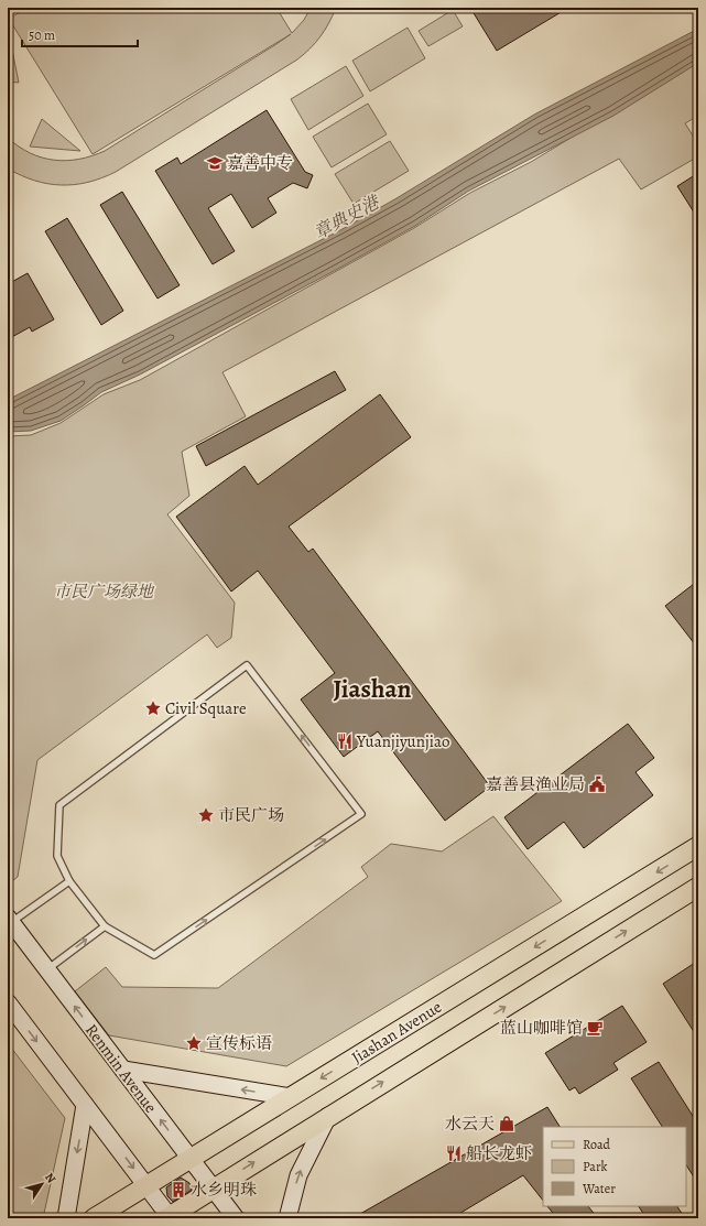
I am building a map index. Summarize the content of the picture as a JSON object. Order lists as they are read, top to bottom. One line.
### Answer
{"streets":{"main road":["Jiashan Avenue","Renmin Avenue"]},"crossings":[["Jiashan Avenue","Renmin Avenue"]],"districts":["Jiashan"],"water":["章典史港"],"parks":["市民广场绿地"],"places":{"school or university":["嘉善中专"],"place":["Civil Square","市民广场","宣传标语"],"restaurant":["Yuanjiyunjiao","船长龙虾"],"public building":["嘉善县渔业局"],"cafe":["蓝山咖啡馆"],"shop":["水云天"],"building":["水乡明珠"]},"legend":["Road","Park","Water"],"scale_bar":"50 m","north":"top right"}
